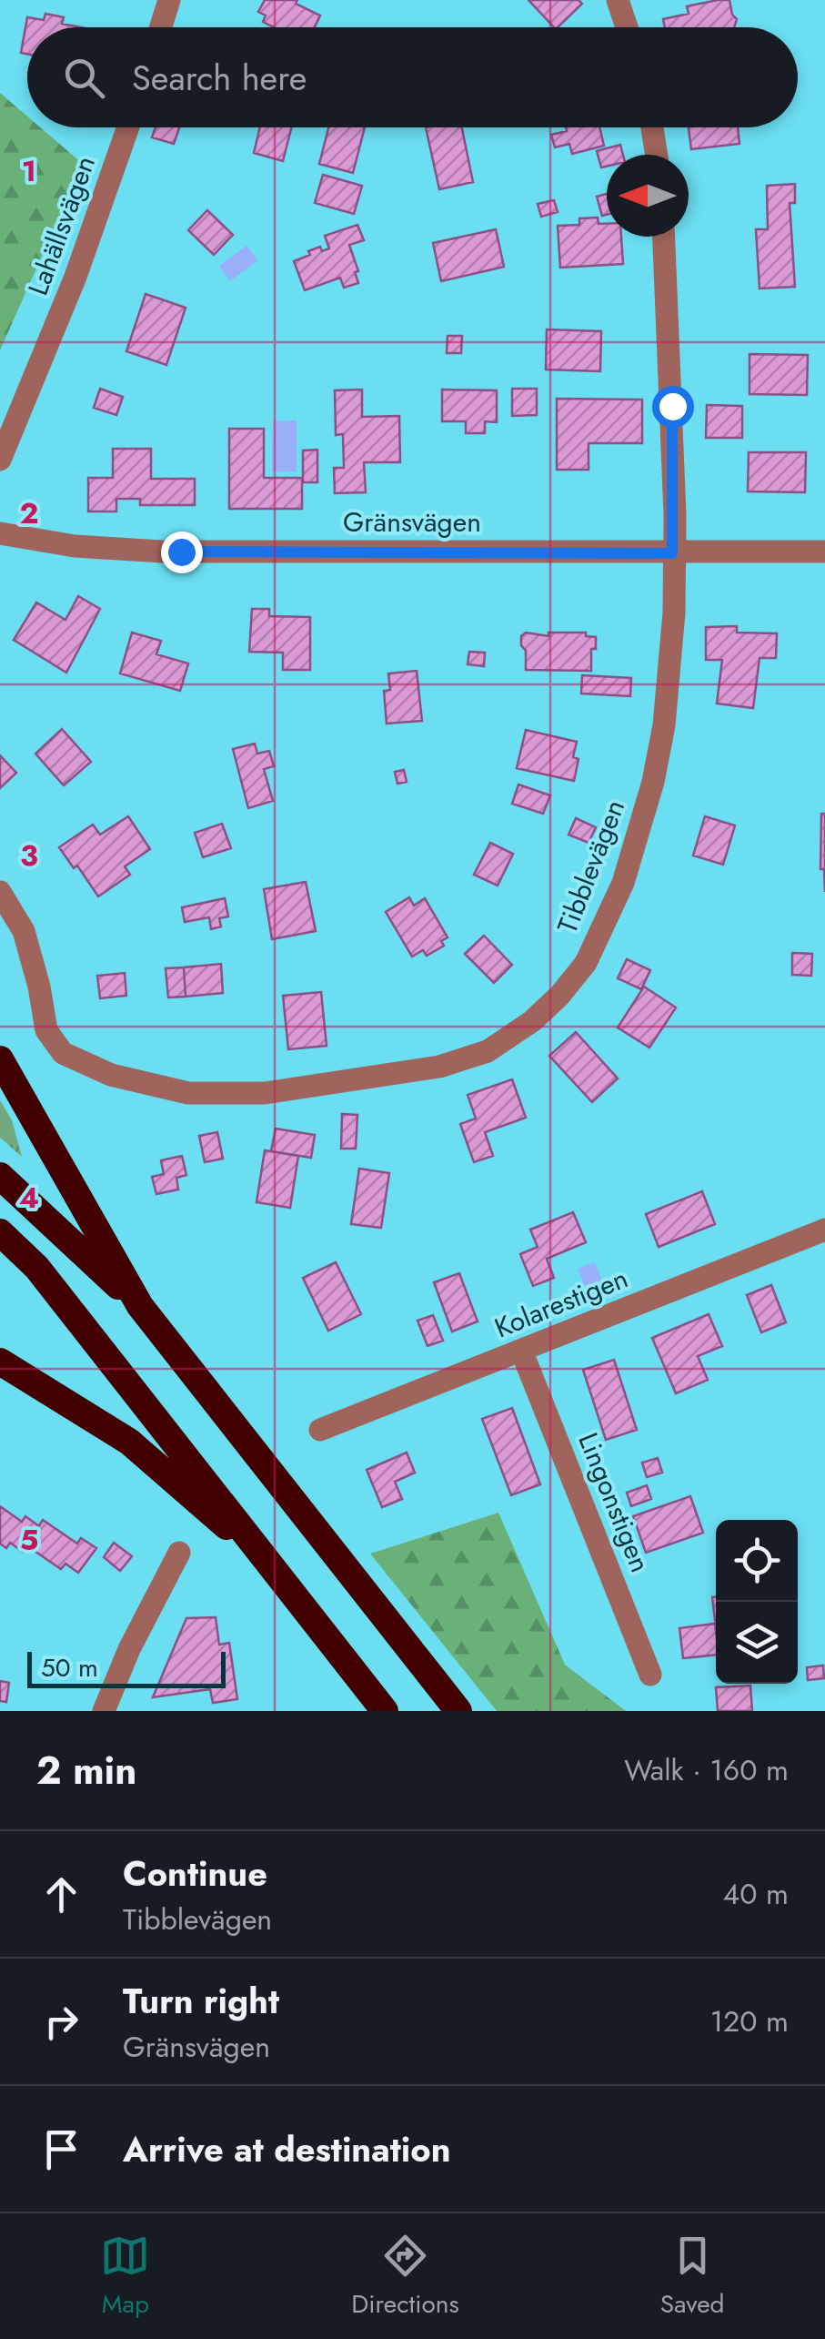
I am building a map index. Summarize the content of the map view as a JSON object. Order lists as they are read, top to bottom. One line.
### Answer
{"streets":{"street":["Lahällsvägen","Gränsvägen","Tibblevägen","Kolarestigen","Lingonstigen"]},"crossings":[["Gränsvägen","Tibblevägen"],["Kolarestigen","Lingonstigen"]],"scale_bar":"50 m","north":"left","page":{"search":"Search here","scale":"50 m","heading":["2 min","Walk · 160 m"],"list":[["Continue","Tibblevägen","40 m"],["Turn right","Gränsvägen","120 m"],"Arrive at destination"],"nav":["Map","Directions","Saved"]},"grid":{"rows":["1","2","3","4","5"]}}
